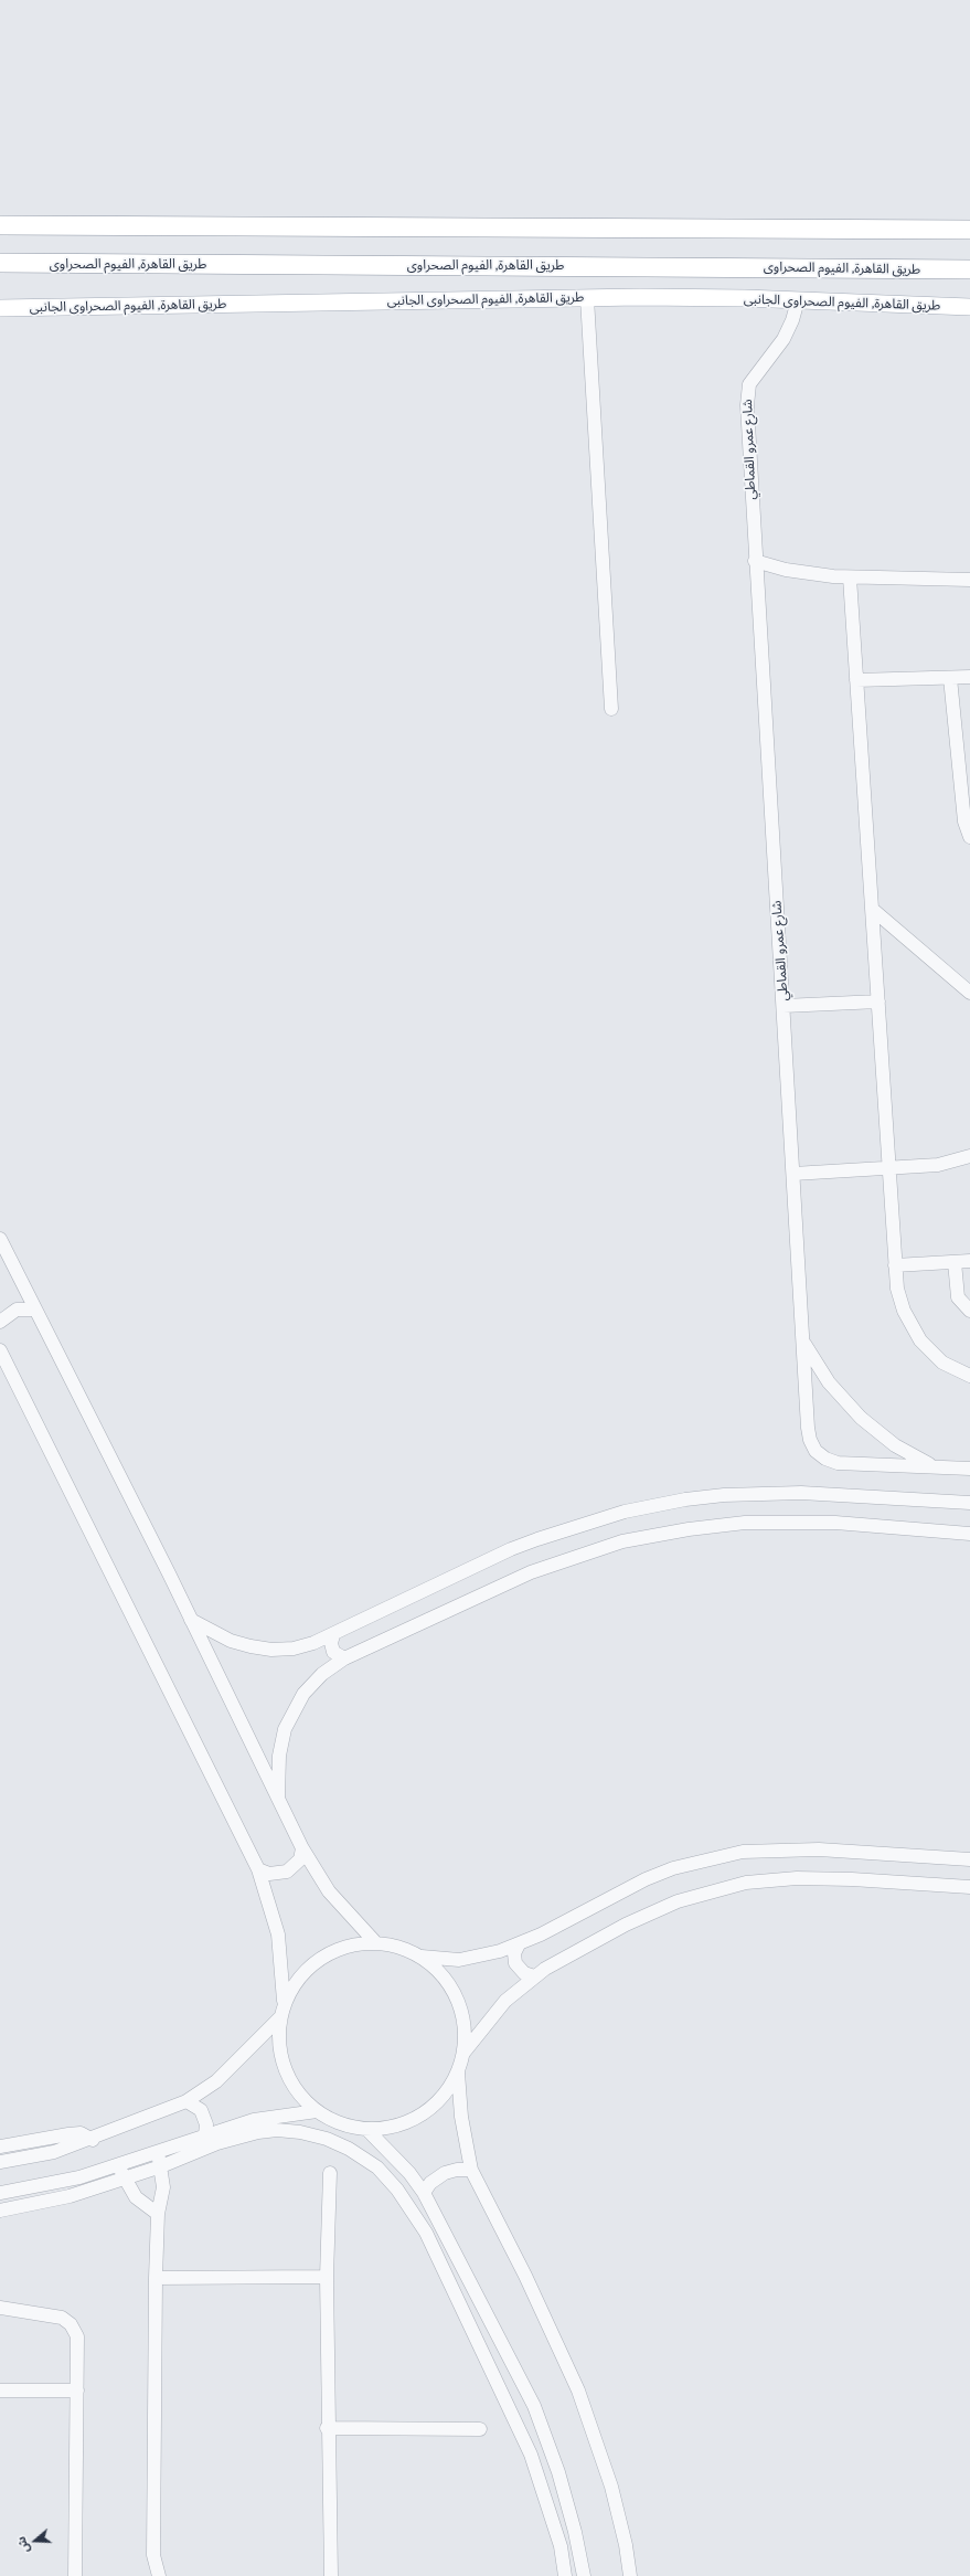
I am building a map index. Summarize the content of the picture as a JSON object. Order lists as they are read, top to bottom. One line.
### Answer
{"streets":{"highway":["طريق القاهرة, الفيوم الصحراوى"],"main road":["طريق القاهرة, الفيوم الصحراوى الجانبى"],"street":["شارع عمرو القماطي"]},"crossings":[["طريق القاهرة, الفيوم الصحراوى الجانبى","شارع عمرو القماطي"]],"north":"left"}
